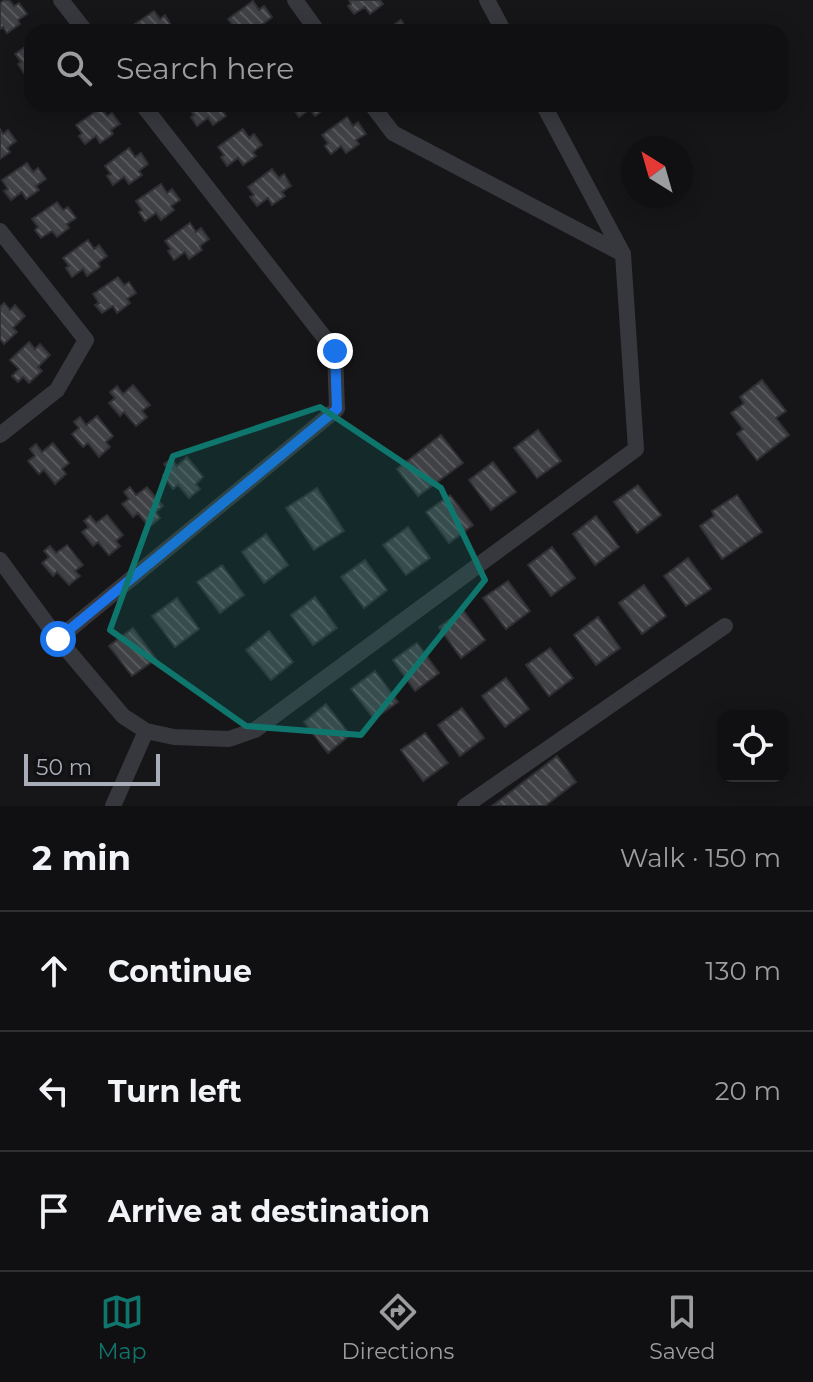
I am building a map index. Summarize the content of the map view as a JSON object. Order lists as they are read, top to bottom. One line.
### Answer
{"scale_bar":"50 m","north":"top left","page":{"search":"Search here","scale":"50 m","heading":["2 min","Walk · 150 m"],"list":[["Continue","130 m"],["Turn left","20 m"],"Arrive at destination"],"nav":["Map","Directions","Saved"]}}
